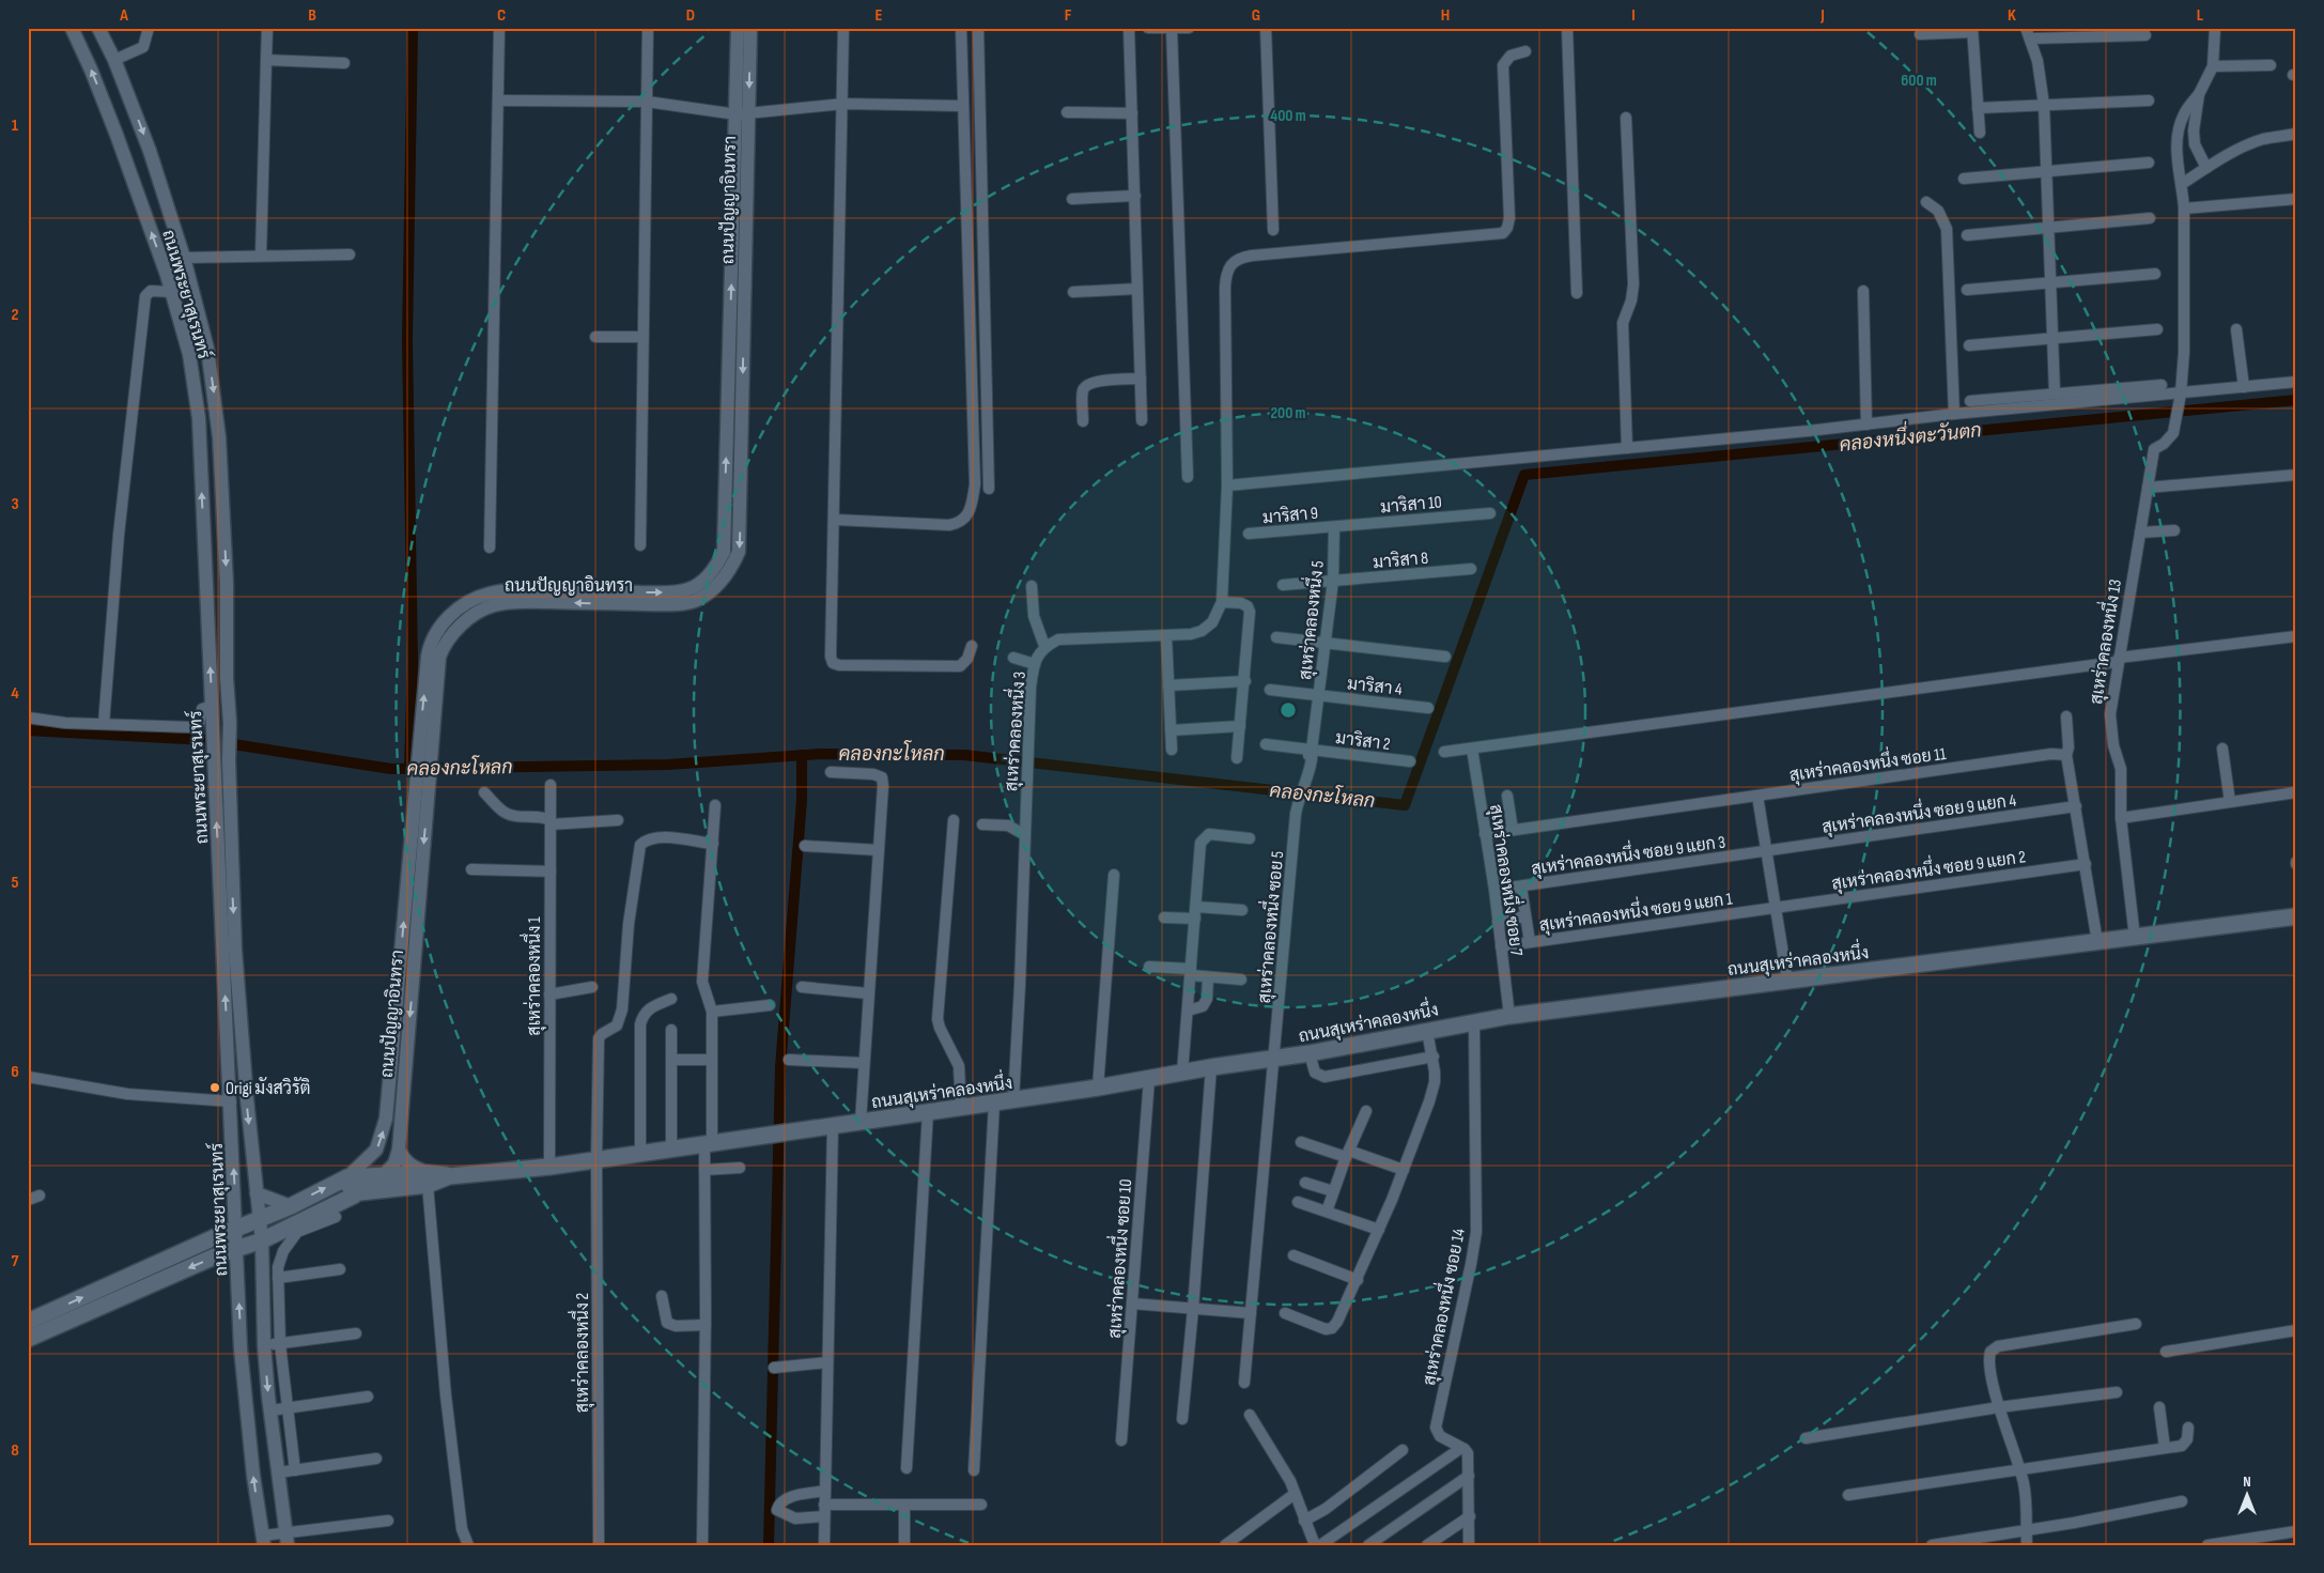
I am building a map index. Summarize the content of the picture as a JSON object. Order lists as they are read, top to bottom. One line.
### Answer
{"streets":{"main road":["ถนนปัญญาอินทรา","ถนนสุเหร่าคลองหนึ่ง"],"street":["ถนนพระยาสุเรนทร์","มาริสา 10","มาริสา 9","มาริสา 8","สุเหร่าคลองหนึ่ง 5","สุเหร่าคลองหนึ่ง 13","มาริสา 4","สุเหร่าคลองหนึ่ง 3","มาริสา 2","สุเหร่าคลองหนึ่ง ซอย 11","สุเหร่าคลองหนึ่ง ซอย 9 แยก 4","สุเหร่าคลองหนึ่ง ซอย 9 แยก 3","สุเหร่าคลองหนึ่ง ซอย 9 แยก 2","สุเหร่าคลองหนึ่ง ซอย 7","สุเหร่าคลองหนึ่ง ซอย 9 แยก 1","สุเหร่าคลองหนึ่ง ซอย 5","สุเหร่าคลองหนึ่ง 1","สุเหร่าคลองหนึ่ง ซอย 10","สุเหร่าคลองหนึ่ง ซอย 14","สุเหร่าคลองหนึ่ง 2"]},"crossings":[["ถนนปัญญาอินทรา","ถนนพระยาสุเรนทร์"],["ถนนปัญญาอินทรา","ถนนสุเหร่าคลองหนึ่ง"],["มาริสา 10","มาริสา 9"],["มาริสา 10","สุเหร่าคลองหนึ่ง 5"],["มาริสา 9","สุเหร่าคลองหนึ่ง 5"],["มาริสา 8","สุเหร่าคลองหนึ่ง 5"],["สุเหร่าคลองหนึ่ง 5","มาริสา 4"],["สุเหร่าคลองหนึ่ง 5","มาริสา 2"],["สุเหร่าคลองหนึ่ง 5","สุเหร่าคลองหนึ่ง ซอย 5"],["สุเหร่าคลองหนึ่ง 13","ถนนสุเหร่าคลองหนึ่ง"],["สุเหร่าคลองหนึ่ง 3","ถนนสุเหร่าคลองหนึ่ง"],["สุเหร่าคลองหนึ่ง ซอย 11","สุเหร่าคลองหนึ่ง ซอย 7"],["สุเหร่าคลองหนึ่ง ซอย 9 แยก 4","สุเหร่าคลองหนึ่ง ซอย 9 แยก 3"],["สุเหร่าคลองหนึ่ง ซอย 9 แยก 3","สุเหร่าคลองหนึ่ง ซอย 7"],["สุเหร่าคลองหนึ่ง ซอย 9 แยก 2","สุเหร่าคลองหนึ่ง ซอย 9 แยก 1"],["สุเหร่าคลองหนึ่ง ซอย 7","สุเหร่าคลองหนึ่ง ซอย 9 แยก 1"],["สุเหร่าคลองหนึ่ง ซอย 7","ถนนสุเหร่าคลองหนึ่ง"],["สุเหร่าคลองหนึ่ง ซอย 5","ถนนสุเหร่าคลองหนึ่ง"],["ถนนสุเหร่าคลองหนึ่ง","สุเหร่าคลองหนึ่ง 1"],["ถนนสุเหร่าคลองหนึ่ง","สุเหร่าคลองหนึ่ง ซอย 10"],["ถนนสุเหร่าคลองหนึ่ง","สุเหร่าคลองหนึ่ง ซอย 14"],["ถนนสุเหร่าคลองหนึ่ง","สุเหร่าคลองหนึ่ง 2"]],"water":["คลองหนึ่งตะวันตก","คลองกะโหลก"],"places":["Origi มังสวิรัติ"],"north":"top","grid":{"columns":["A","B","C","D","E","F","G","H","I","J","K","L"],"rows":["1","2","3","4","5","6","7","8"]},"rings":["600 m","400 m","200 m"]}
